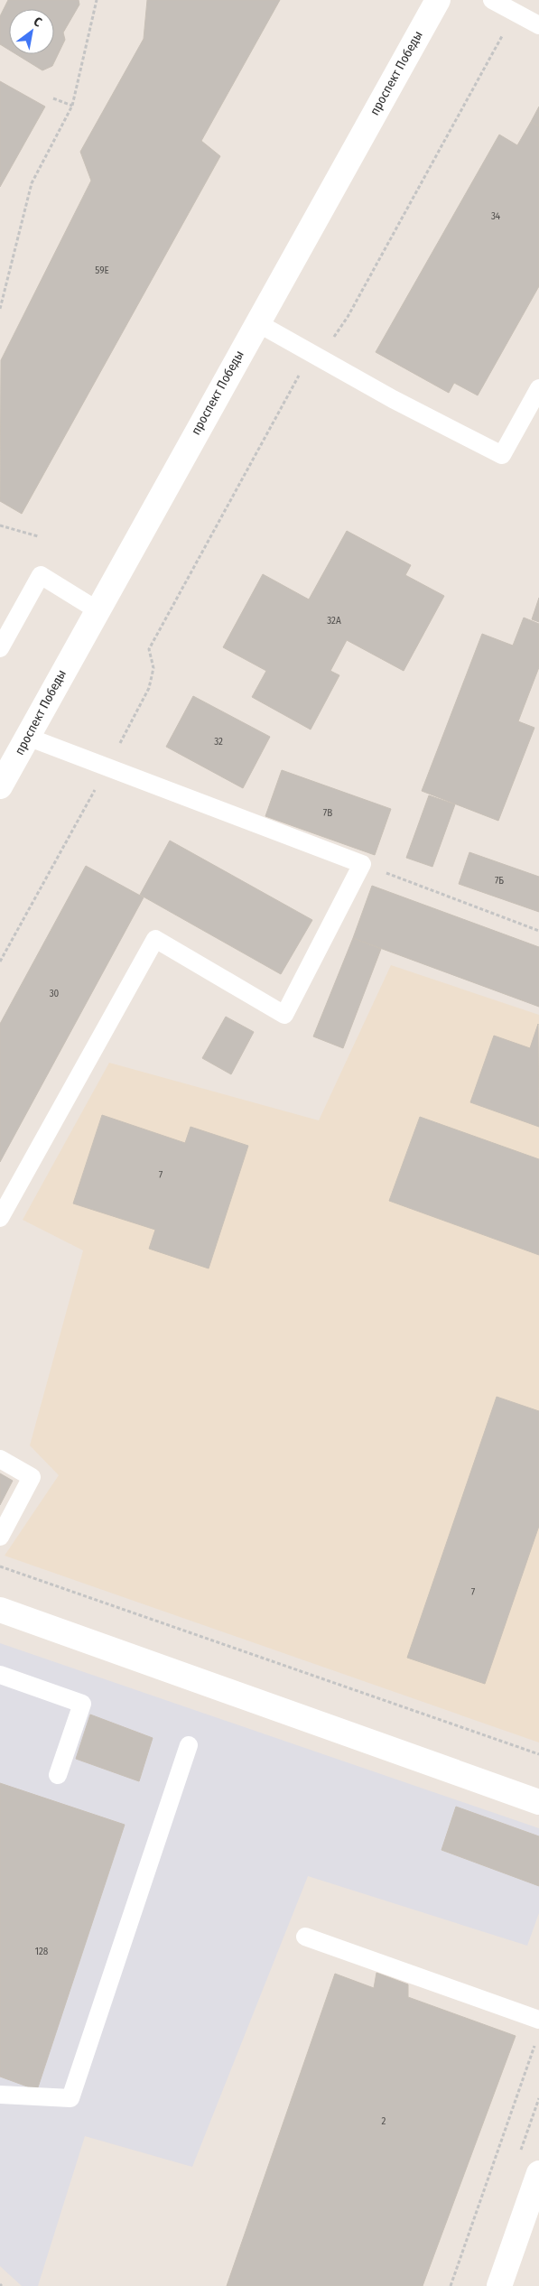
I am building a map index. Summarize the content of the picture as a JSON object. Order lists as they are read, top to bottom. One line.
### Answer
{"streets":{"street":["проспект Победы"]},"house_numbers":["34","59Е","32А","32","7В","7Б","30","7","7","128","2"],"north":"top right"}
